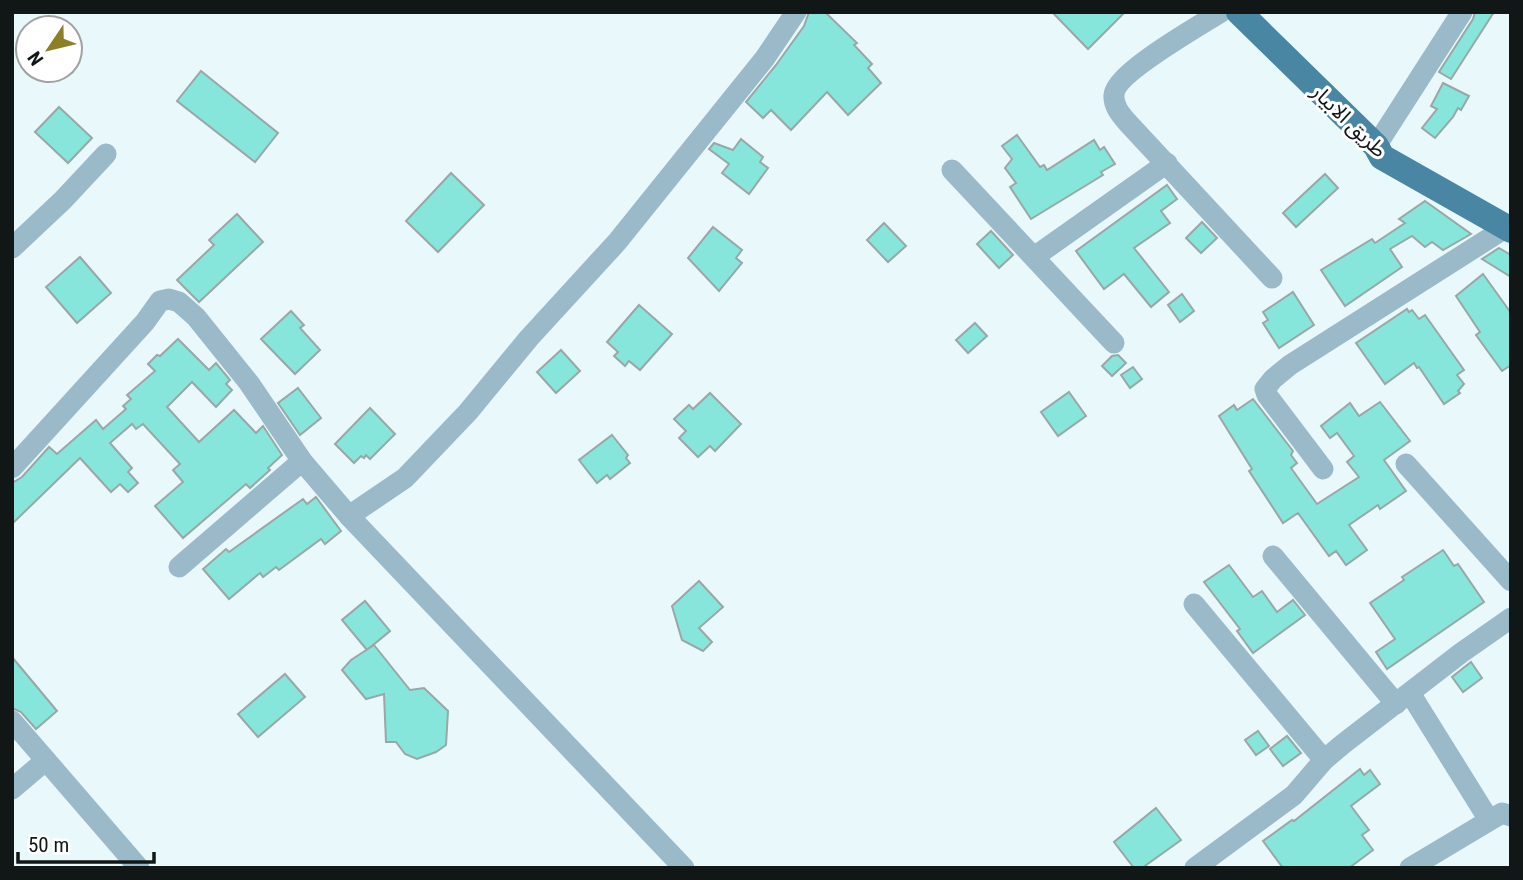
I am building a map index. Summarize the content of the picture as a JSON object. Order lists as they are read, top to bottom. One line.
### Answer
{"streets":{"main road":["طريق الابيار"]},"scale_bar":"50 m","north":"bottom left"}
